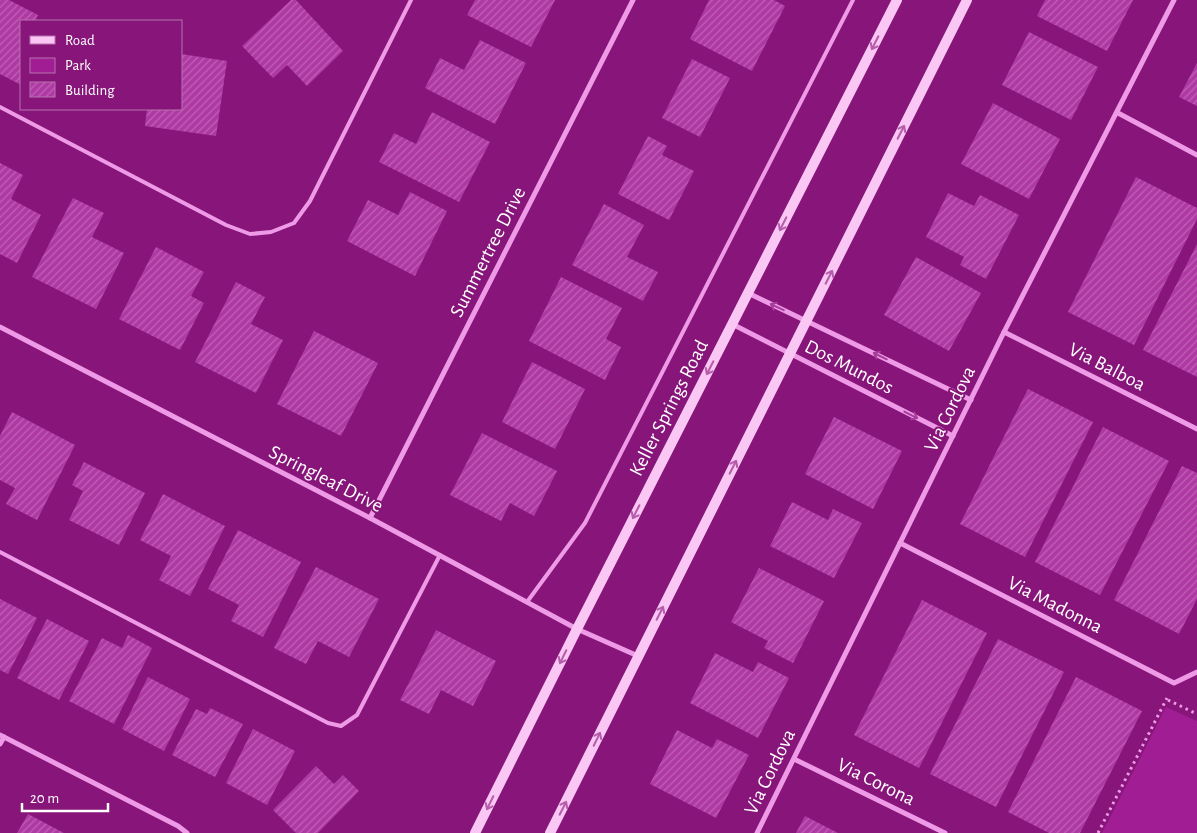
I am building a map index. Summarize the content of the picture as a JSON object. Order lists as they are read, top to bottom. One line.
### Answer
{"streets":{"main road":["Keller Springs Road"],"street":["Summertree Drive","Dos Mundos","Via Balboa","Via Cordova","Springleaf Drive","Via Madonna","Via Corona"]},"crossings":[["Summertree Drive","Springleaf Drive"],["Dos Mundos","Keller Springs Road"],["Dos Mundos","Via Cordova"],["Via Balboa","Via Cordova"],["Keller Springs Road","Springleaf Drive"],["Via Cordova","Via Madonna"],["Via Cordova","Via Corona"]],"legend":["Road","Park","Building"],"scale_bar":"20 m"}
